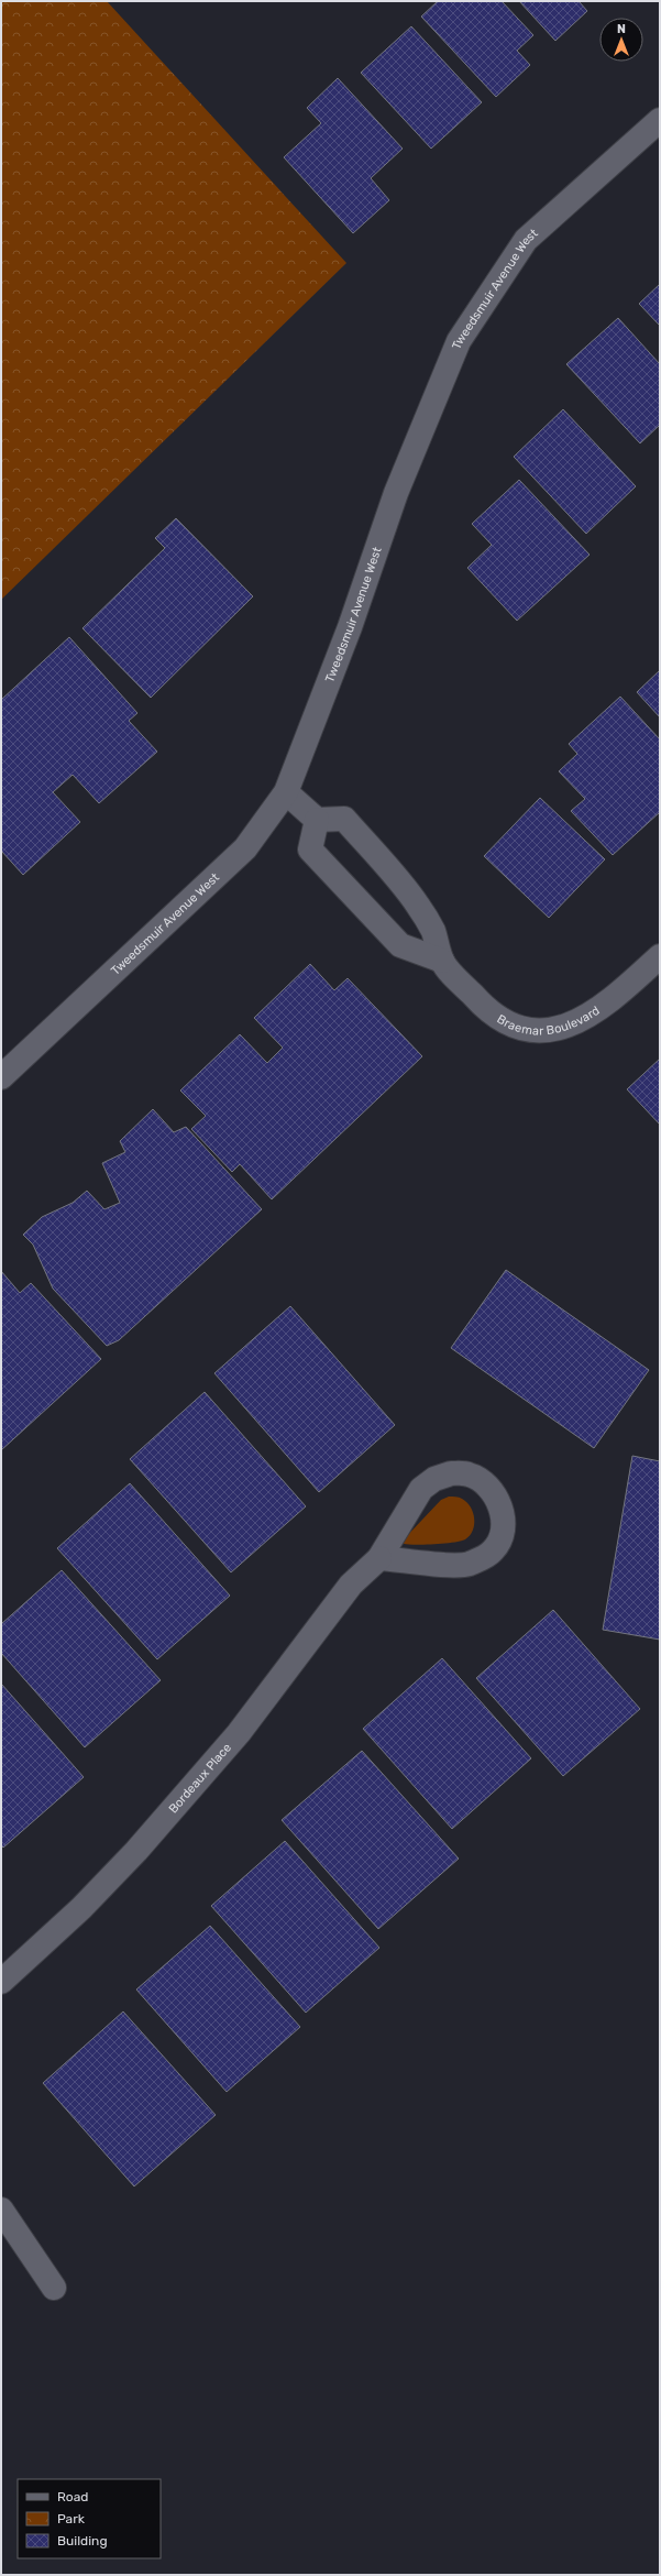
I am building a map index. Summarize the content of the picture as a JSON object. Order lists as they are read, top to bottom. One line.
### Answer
{"streets":{"street":["Tweedsmuir Avenue West","Braemar Boulevard","Bordeaux Place"]},"legend":["Road","Park","Building"],"north":"top"}
